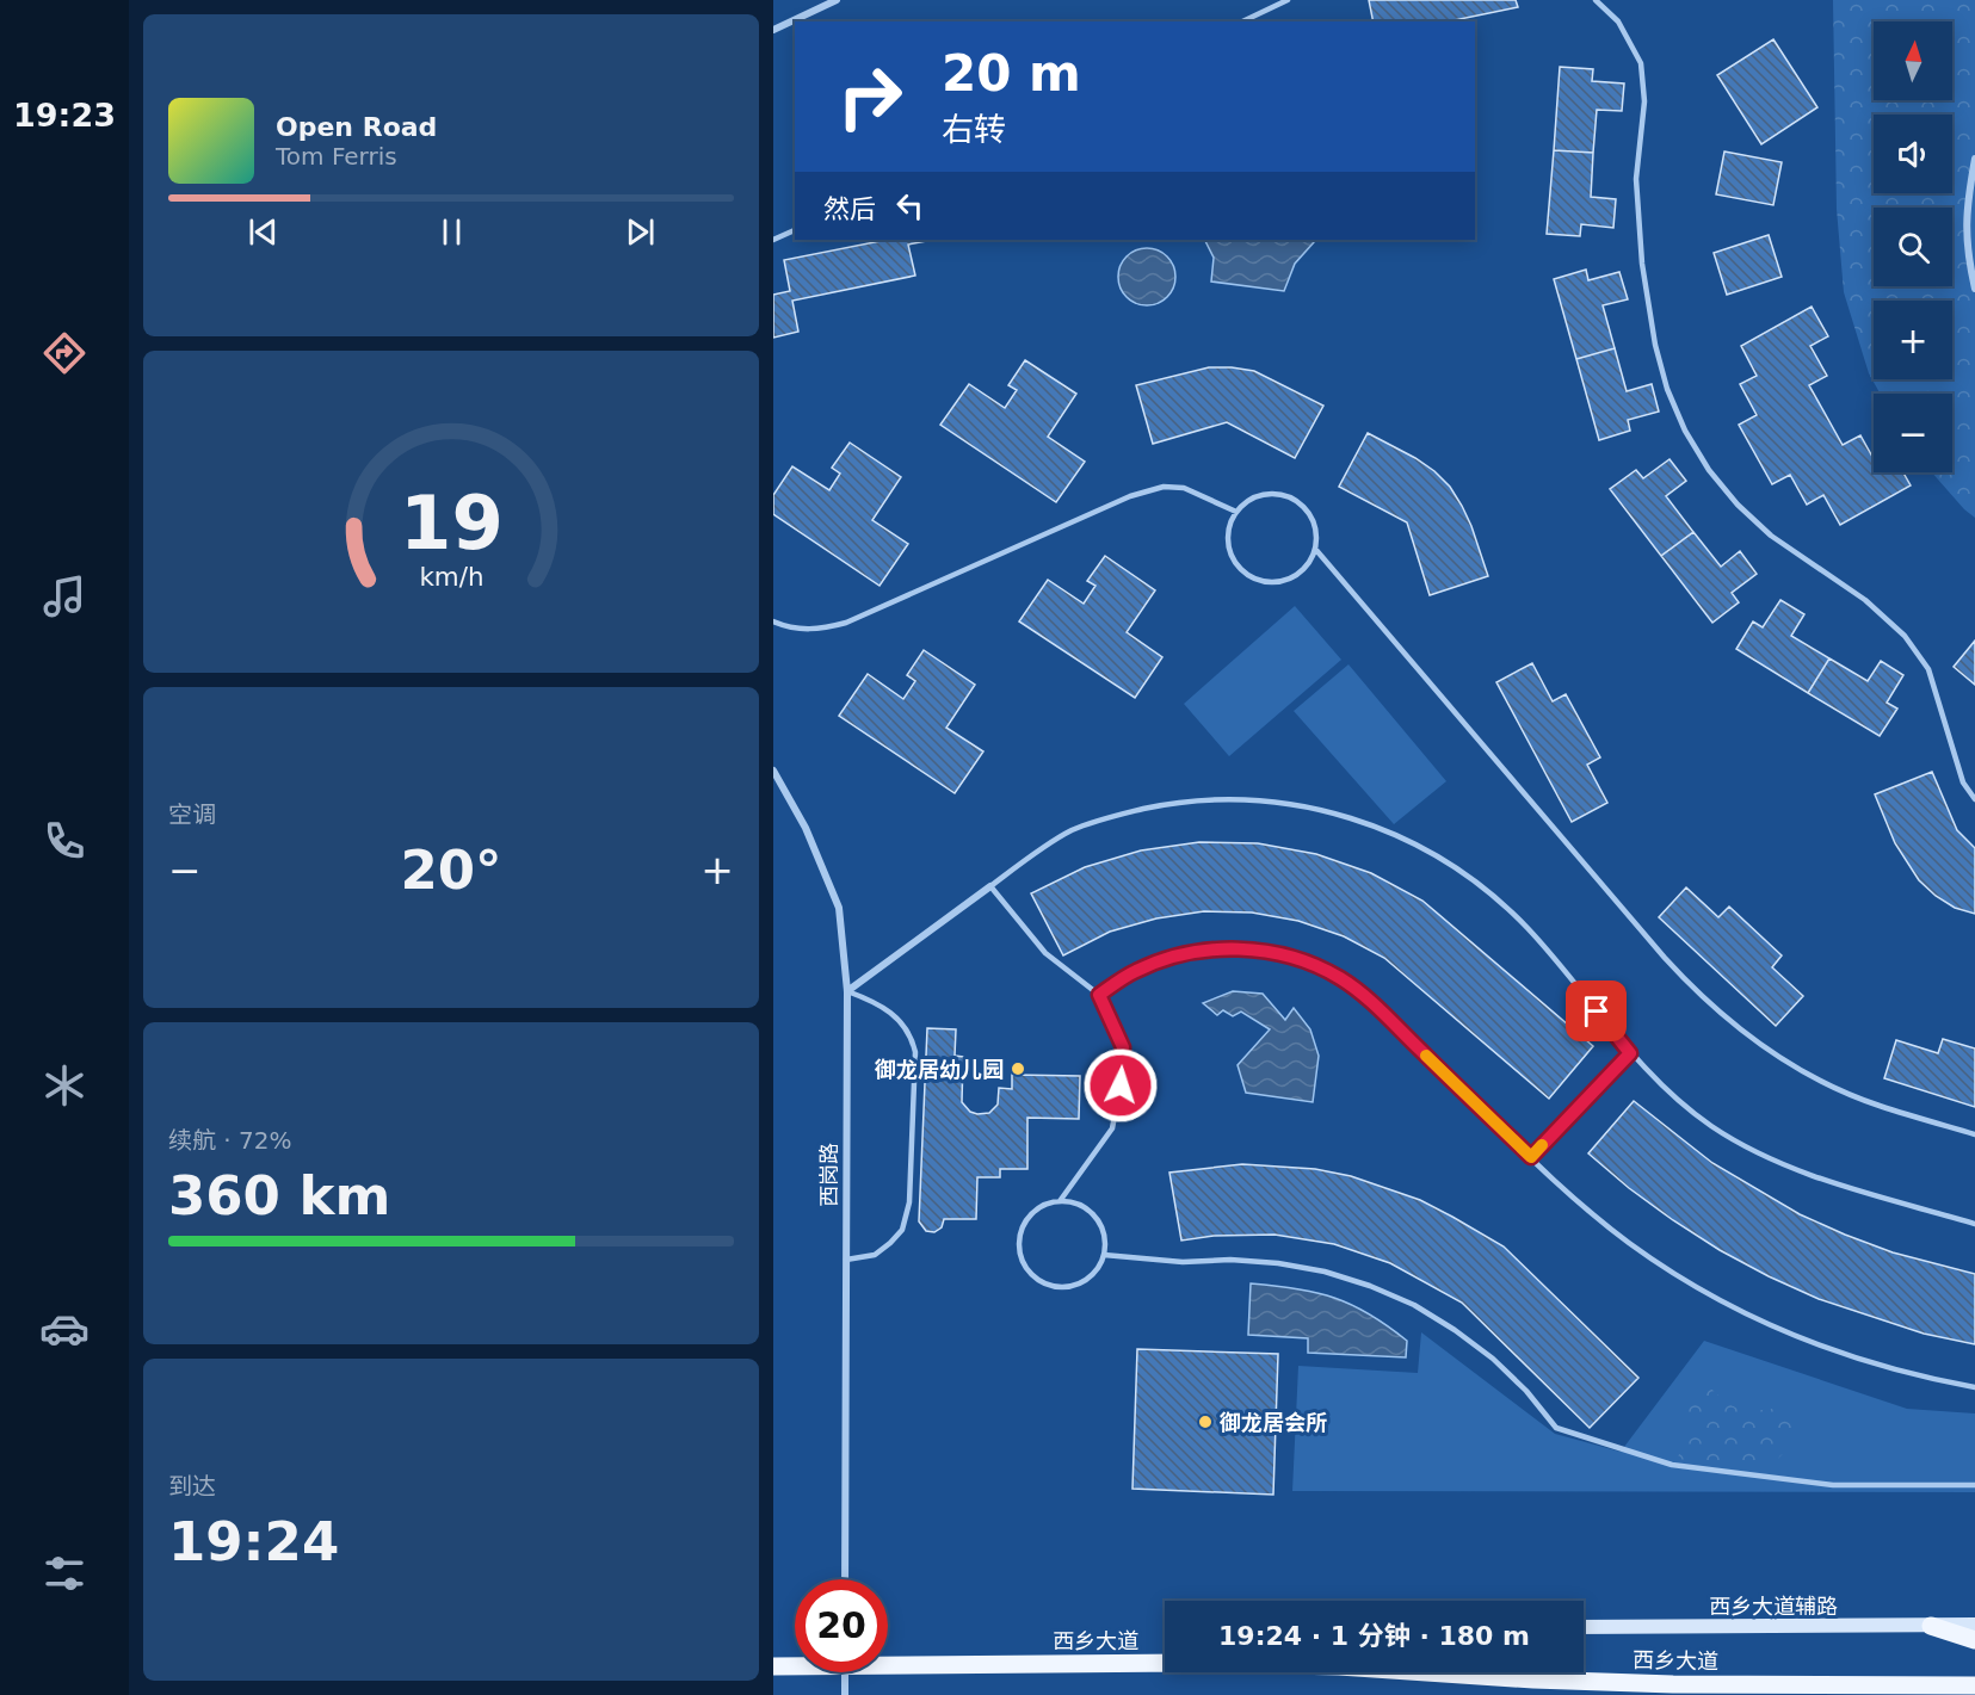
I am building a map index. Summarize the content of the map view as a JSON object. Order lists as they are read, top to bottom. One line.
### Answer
{"streets":{"main road":["西乡大道"],"street":["西岗路","西乡大道辅路"]},"places":["御龙居幼儿园","御龙居会所"],"north":"top","page":{"tabs":"19:23","map_buttons":["+","−"],"turn":["20 m","右转"],"song":["Open Road","Tom Ferris"],"then":"然后","tile":["空调",["续航 · 72%","360 km"],["到达","19:24"]],"heat":["−","20°","+"],"limit":"20","trip":"19:24 · 1 分钟 · 180 m","gauge":["19","km/h"]}}
